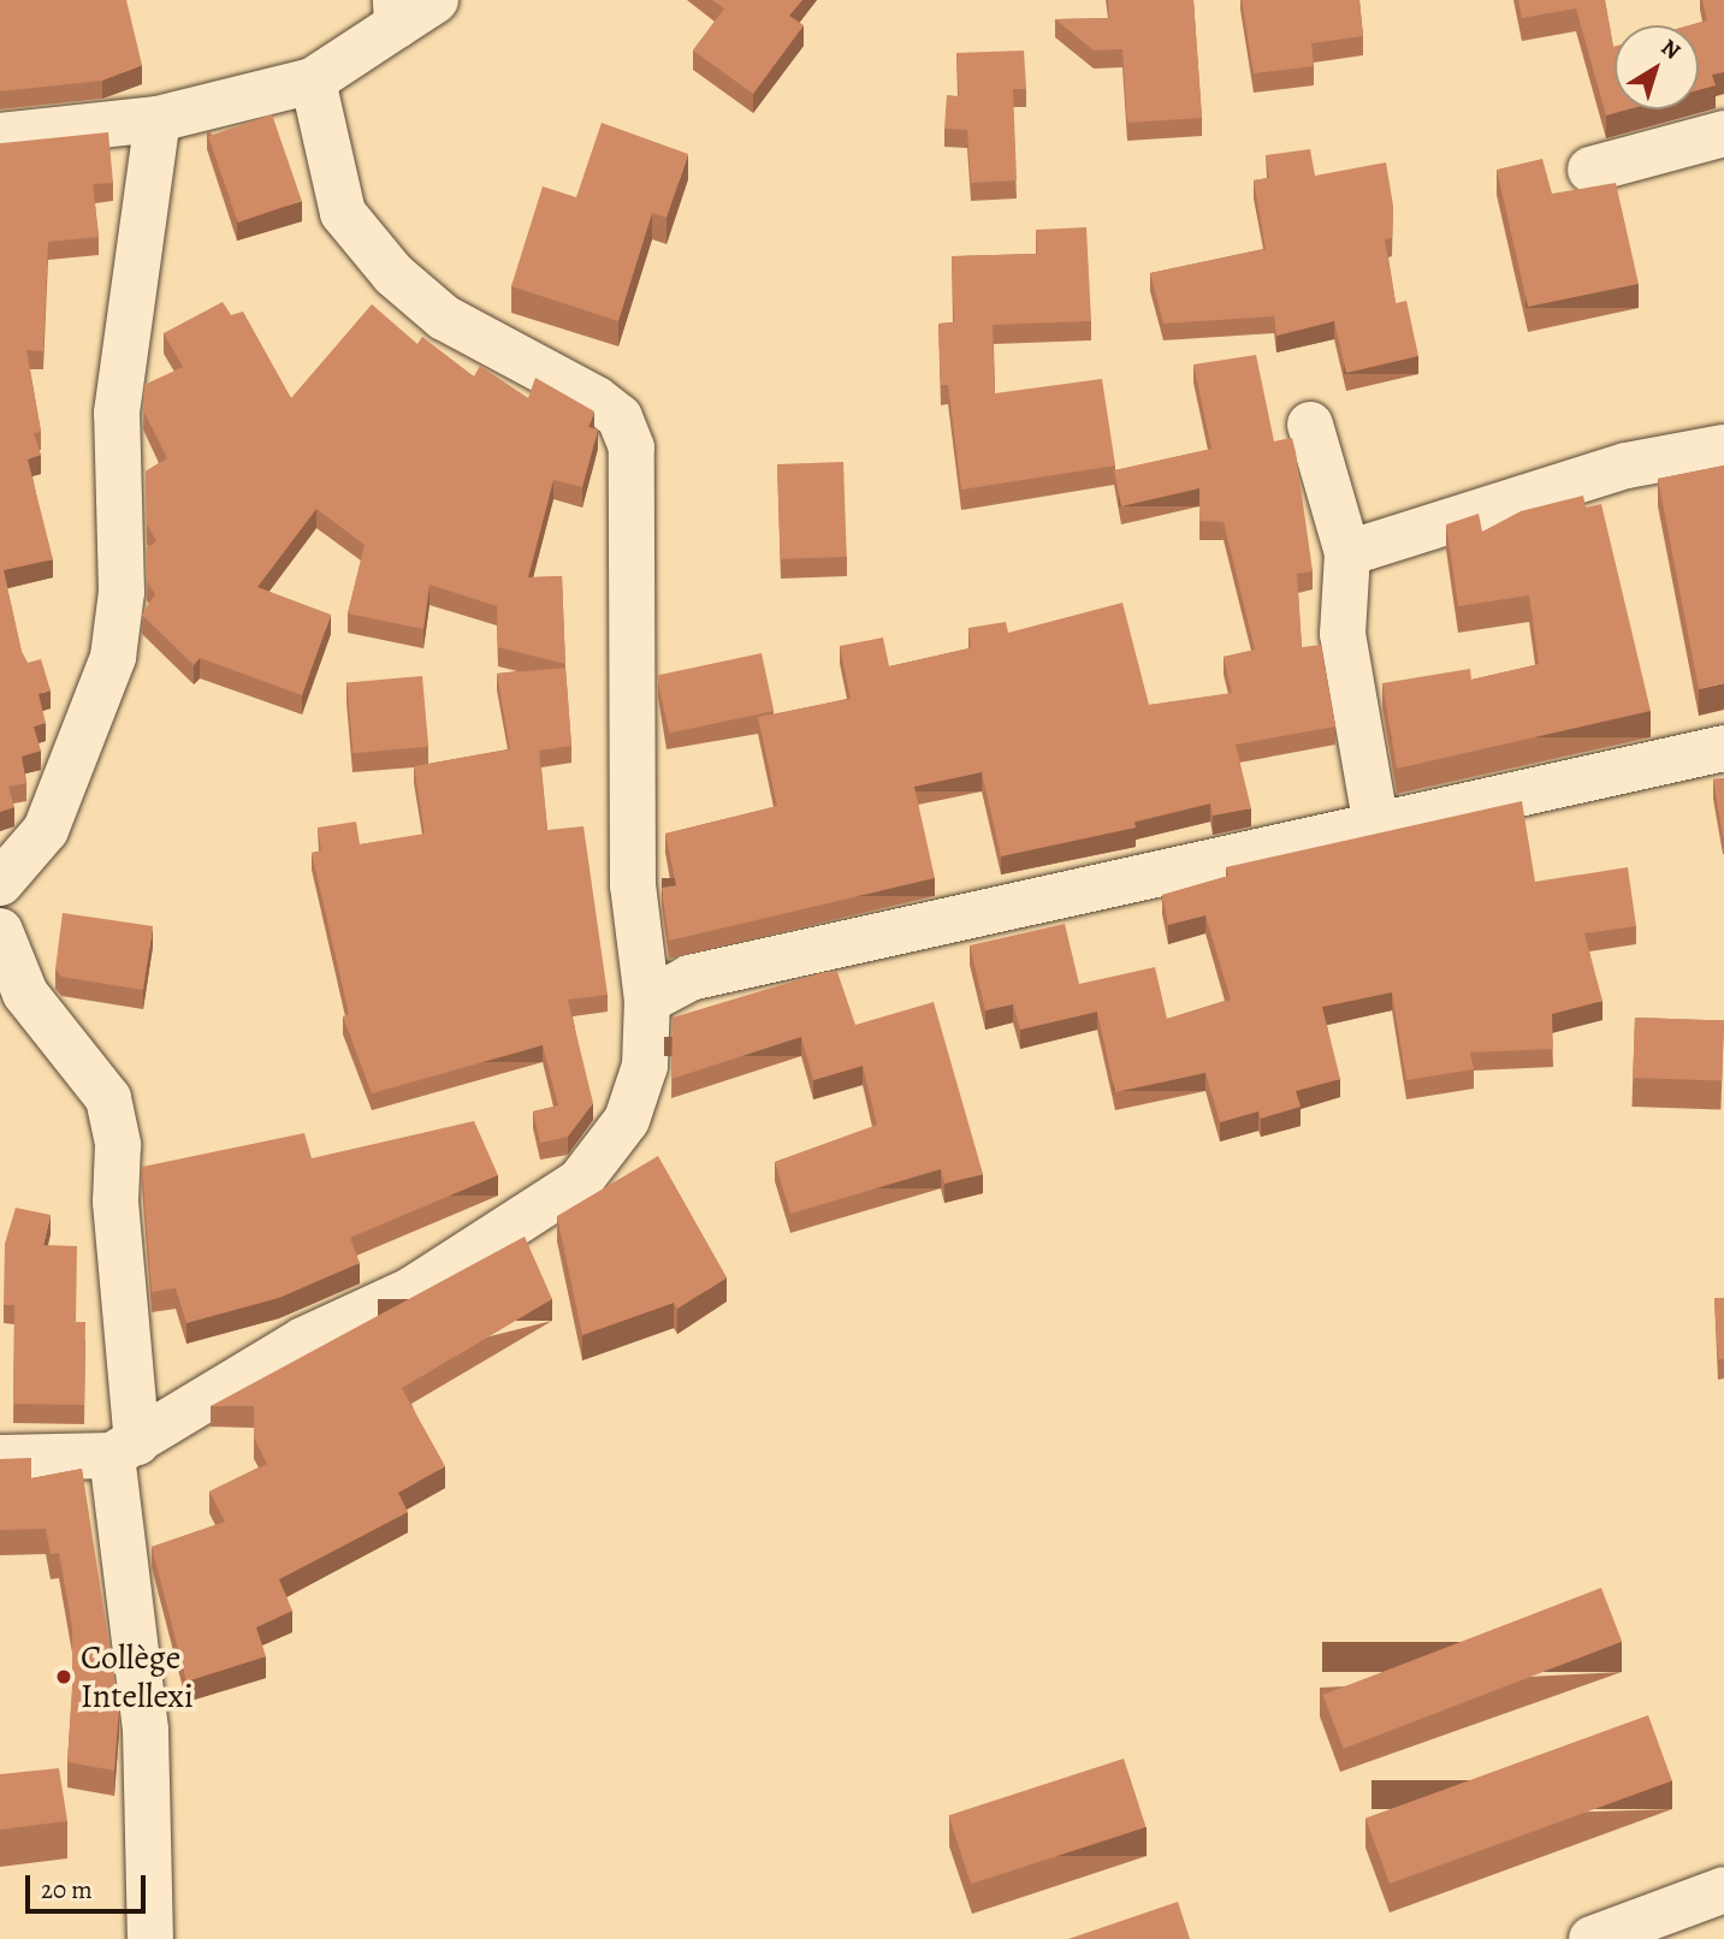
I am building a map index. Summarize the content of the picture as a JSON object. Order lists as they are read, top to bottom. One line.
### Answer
{"places":["Collège Intellexi"],"scale_bar":"20 m","north":"top right"}
